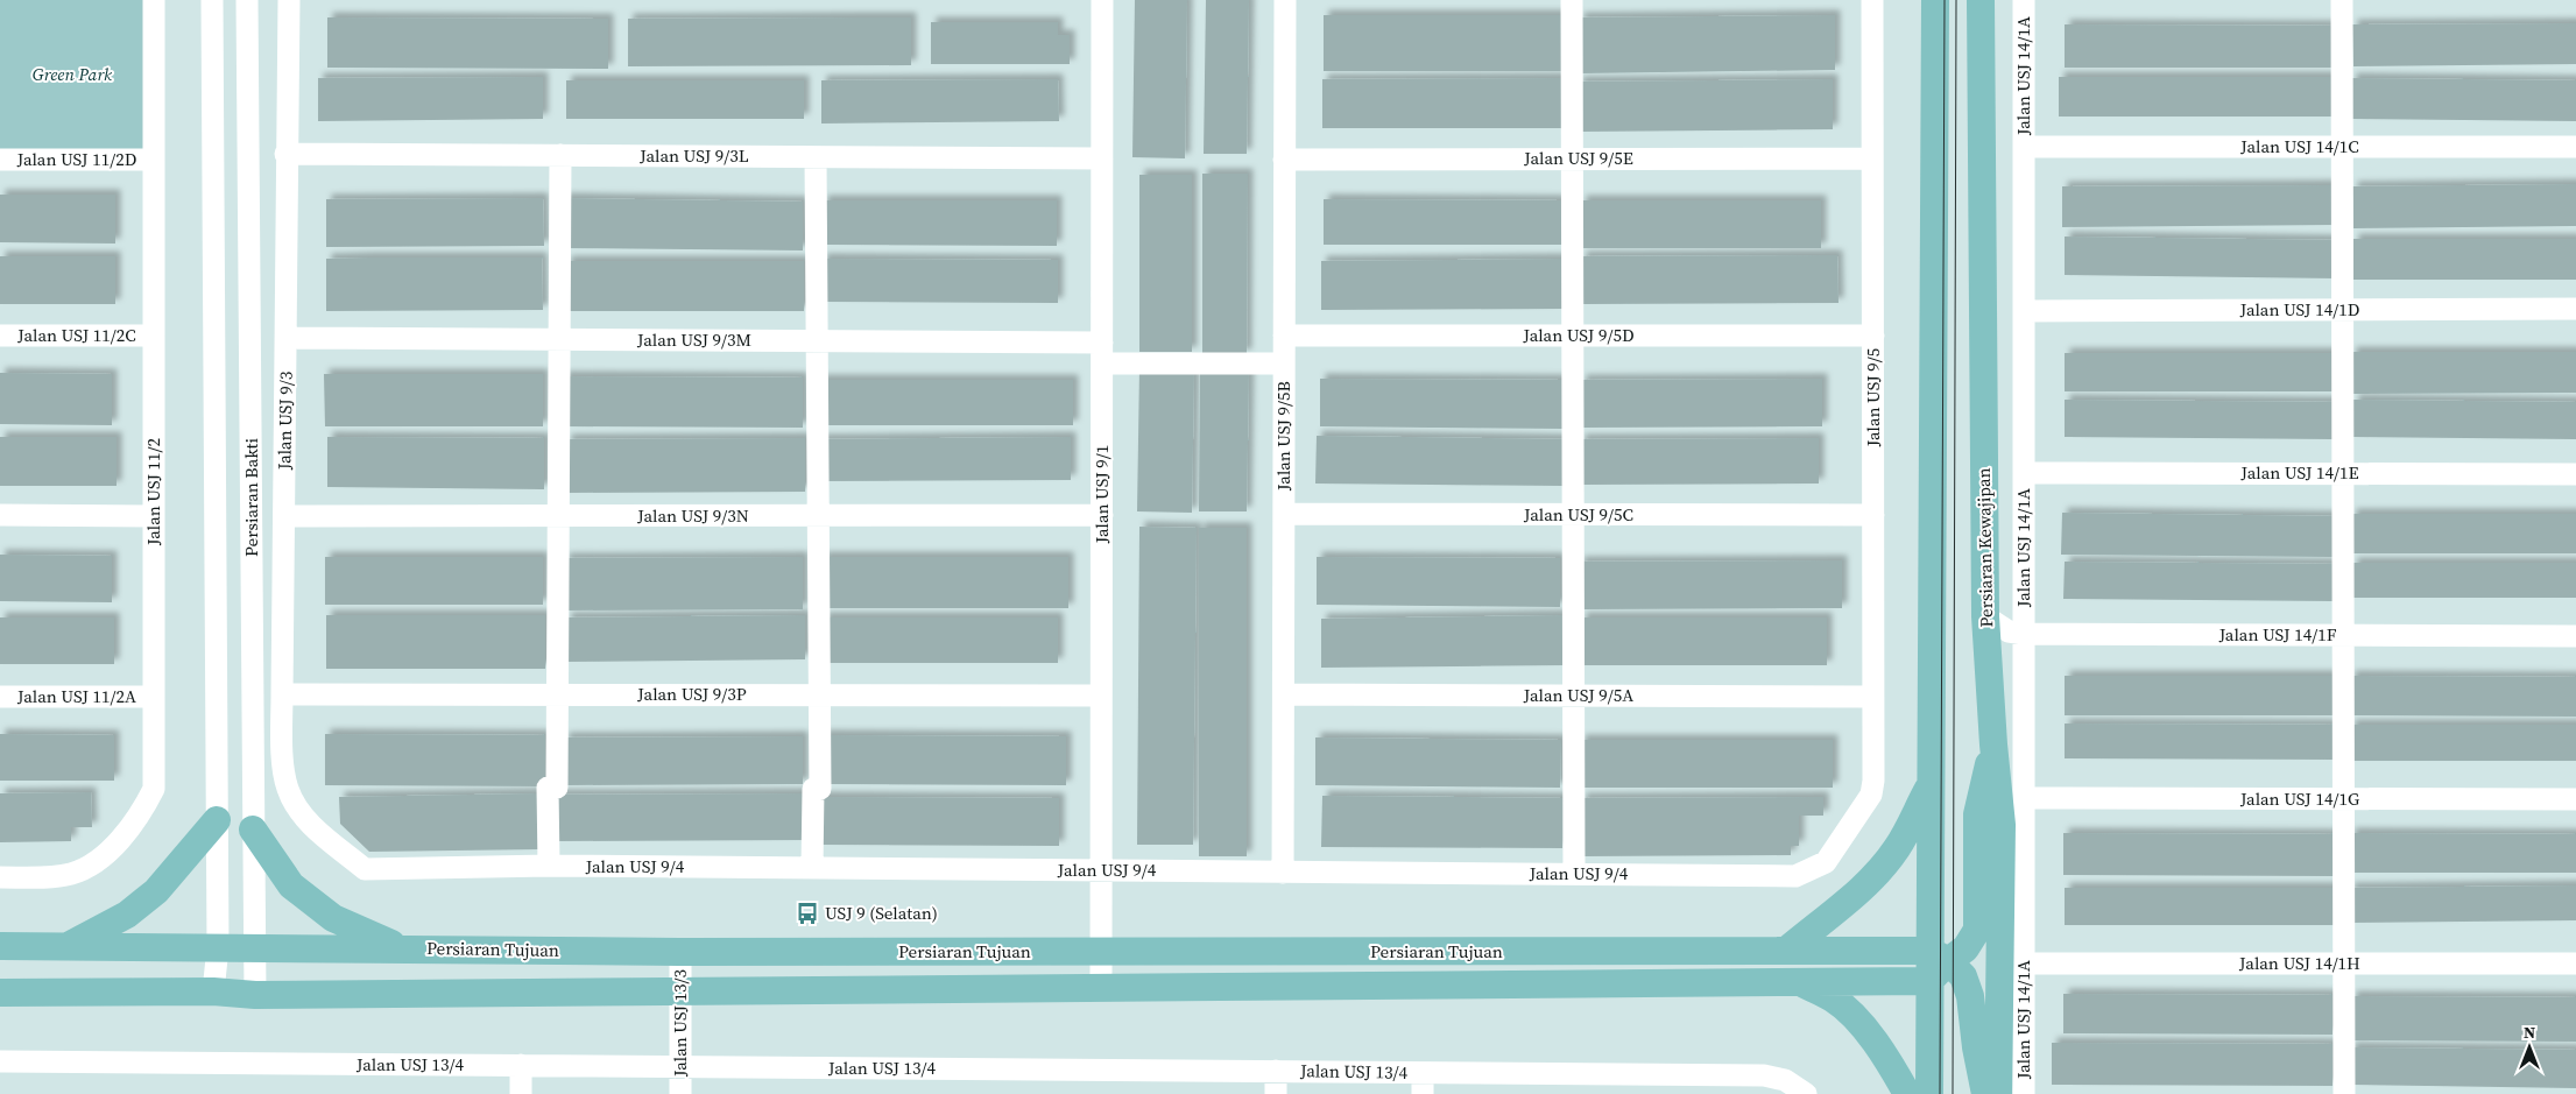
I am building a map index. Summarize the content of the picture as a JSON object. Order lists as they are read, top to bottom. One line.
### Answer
{"streets":{"main road":["Persiaran Kewajipan","Persiaran Tujuan"],"street":["Jalan USJ 14/1A","Jalan USJ 14/1C","Jalan USJ 9/3L","Jalan USJ 9/5E","Jalan USJ 11/2D","Jalan USJ 14/1D","Jalan USJ 11/2C","Jalan USJ 9/5D","Jalan USJ 9/3M","Jalan USJ 9/5","Jalan USJ 9/3","Jalan USJ 9/5B","Jalan USJ 14/1E","Jalan USJ 11/2","Jalan USJ 9/1","Persiaran Bakti","Jalan USJ 9/5C","Jalan USJ 9/3N","Jalan USJ 14/1F","Jalan USJ 9/3P","Jalan USJ 9/5A","Jalan USJ 11/2A","Jalan USJ 14/1G","Jalan USJ 9/4","Jalan USJ 14/1H","Jalan USJ 13/3","Jalan USJ 13/4"]},"crossings":[["Jalan USJ 14/1A","Jalan USJ 14/1C"],["Jalan USJ 14/1A","Jalan USJ 14/1D"],["Jalan USJ 14/1A","Jalan USJ 14/1E"],["Jalan USJ 14/1A","Jalan USJ 14/1F"],["Jalan USJ 14/1A","Jalan USJ 14/1G"],["Jalan USJ 14/1A","Jalan USJ 14/1H"],["Jalan USJ 9/3L","Jalan USJ 9/3"],["Jalan USJ 9/3L","Jalan USJ 9/1"],["Jalan USJ 9/5E","Jalan USJ 9/5"],["Jalan USJ 9/5E","Jalan USJ 9/5B"],["Jalan USJ 11/2D","Jalan USJ 11/2"],["Jalan USJ 11/2C","Jalan USJ 11/2"],["Jalan USJ 9/5D","Jalan USJ 9/5"],["Jalan USJ 9/5D","Jalan USJ 9/5B"],["Jalan USJ 9/3M","Jalan USJ 9/3"],["Jalan USJ 9/3M","Jalan USJ 9/5B"],["Jalan USJ 9/3M","Jalan USJ 9/1"],["Jalan USJ 9/5","Jalan USJ 9/5C"],["Jalan USJ 9/5","Jalan USJ 9/5A"],["Jalan USJ 9/5","Jalan USJ 9/4"],["Jalan USJ 9/3","Jalan USJ 9/3N"],["Jalan USJ 9/3","Jalan USJ 9/3P"],["Jalan USJ 9/3","Jalan USJ 9/4"],["Jalan USJ 9/5B","Jalan USJ 9/5C"],["Jalan USJ 9/5B","Jalan USJ 9/5A"],["Jalan USJ 9/5B","Jalan USJ 9/4"],["Jalan USJ 11/2","Jalan USJ 11/2A"],["Jalan USJ 9/1","Jalan USJ 9/3N"],["Jalan USJ 9/1","Jalan USJ 9/3P"],["Jalan USJ 9/1","Jalan USJ 9/4"],["Jalan USJ 9/1","Persiaran Tujuan"],["Persiaran Bakti","Persiaran Tujuan"],["Persiaran Kewajipan","Jalan USJ 14/1F"],["Persiaran Tujuan","Jalan USJ 13/3"],["Jalan USJ 13/3","Jalan USJ 13/4"]],"parks":["Green Park"],"places":{"bus stop":["USJ 9 (Selatan)"]},"north":"top"}
